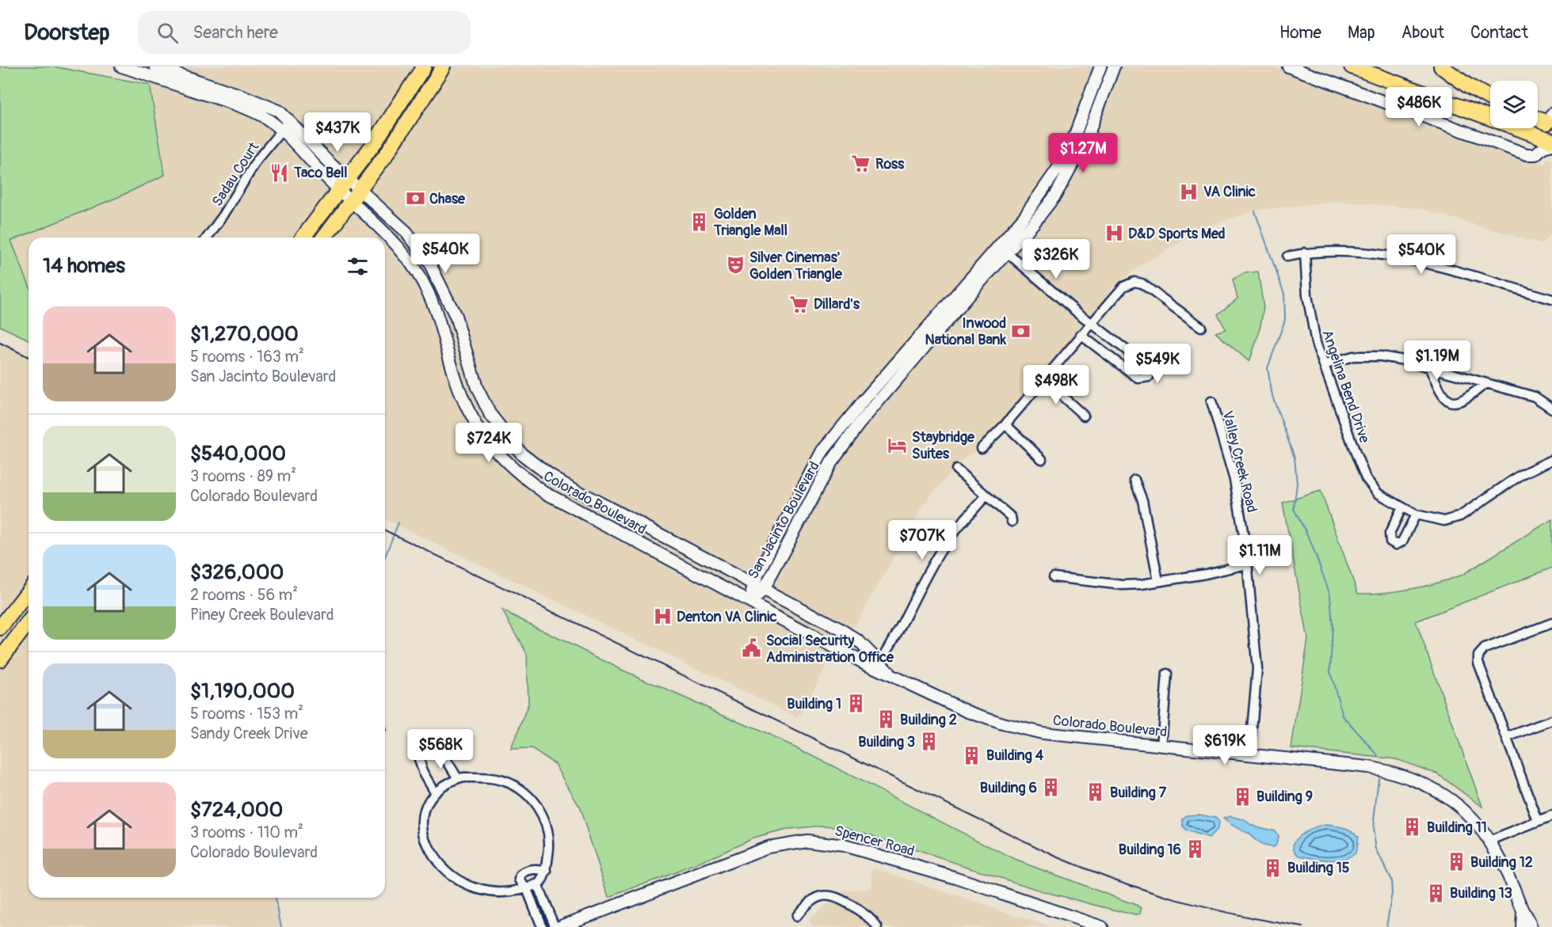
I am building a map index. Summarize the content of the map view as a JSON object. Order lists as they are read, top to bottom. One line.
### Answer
{"streets":{"main road":["Colorado Boulevard","San Jacinto Boulevard","Spencer Road"],"street":["Sadau Court","Angelina Bend Drive","Valley Creek Road"]},"crossings":[["Sadau Court","Colorado Boulevard"],["Valley Creek Road","Colorado Boulevard"],["Colorado Boulevard","San Jacinto Boulevard"]],"places":{"supermarket":["Ross","Dillard's"],"restaurant":["Taco Bell"],"hospital":["VA Clinic","D&D Sports Med","Denton VA Clinic"],"bank":["Chase","Inwood National Bank"],"building":["Golden Triangle Mall","Building 1","Building 2","Building 3","Building 4","Building 6","Building 7","Building 9","Building 11","Building 16","Building 12","Building 15","Building 13"],"theatre":["Silver Cinemas' Golden Triangle"],"hotel":["Staybridge Suites"],"public building":["Social Security Administration Office"]},"page":{"header":"Doorstep","search":"Search here","nav":["Home","Map","About","Contact"],"price":["$486K","$437K","$1.27M","$540K","$540K","$326K","$1.19M","$549K","$498K","$724K","$707K","$1.11M","$619K","$568K"],"heading":"14 homes","list":[{"name":"$1,270,000","note":"5 rooms · 163 m² · San Jacinto Boulevard"},{"name":"$540,000","note":"3 rooms · 89 m² · Colorado Boulevard"},{"name":"$326,000","note":"2 rooms · 56 m² · Piney Creek Boulevard"},{"name":"$1,190,000","note":"5 rooms · 153 m² · Sandy Creek Drive"},{"name":"$724,000","note":"3 rooms · 110 m² · Colorado Boulevard"}]}}
